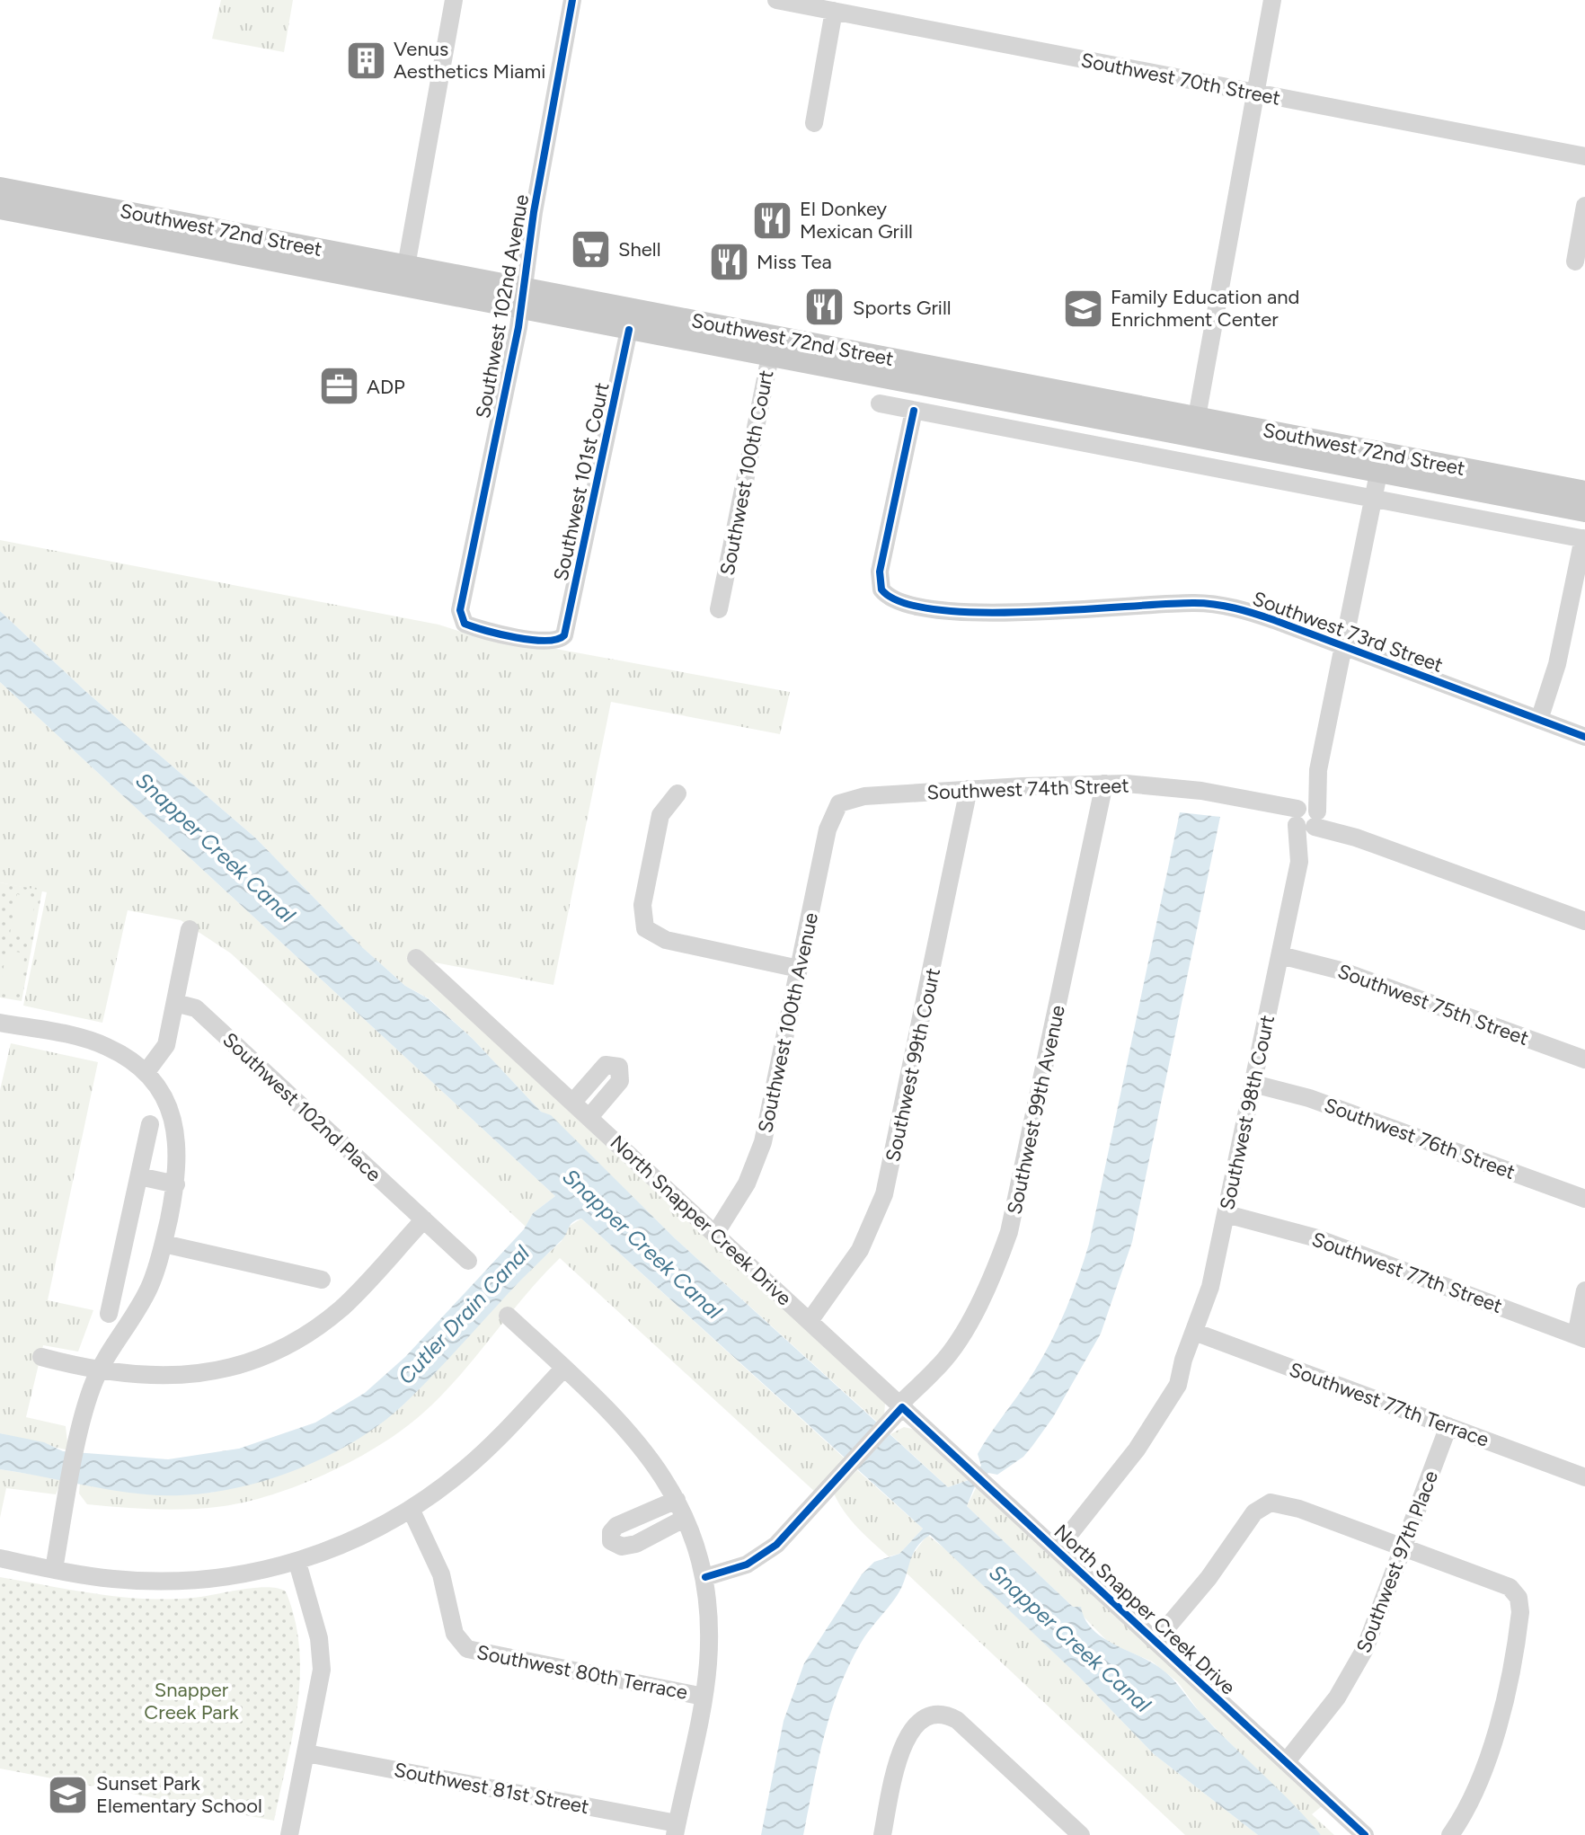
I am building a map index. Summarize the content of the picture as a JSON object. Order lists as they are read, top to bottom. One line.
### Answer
{"streets":{"main road":["Southwest 72nd Street"],"street":["Southwest 70th Street","Southwest 102nd Avenue","Southwest 100th Court","Southwest 101st Court","Southwest 73rd Street","Southwest 74th Street","Southwest 75th Street","Southwest 100th Avenue","Southwest 99th Court","Southwest 102nd Place","Southwest 99th Avenue","Southwest 98th Court","Southwest 76th Street","North Snapper Creek Drive","Southwest 77th Street","Southwest 77th Terrace","Southwest 97th Place","Southwest 80th Terrace","Southwest 81st Street"]},"crossings":[["Southwest 72nd Street","Southwest 102nd Avenue"],["Southwest 72nd Street","Southwest 100th Court"],["Southwest 72nd Street","Southwest 101st Court"],["Southwest 72nd Street","Southwest 98th Court"],["Southwest 102nd Avenue","Southwest 101st Court"],["Southwest 73rd Street","Southwest 98th Court"],["Southwest 74th Street","Southwest 100th Avenue"],["Southwest 74th Street","Southwest 99th Court"],["Southwest 74th Street","Southwest 99th Avenue"],["Southwest 74th Street","Southwest 98th Court"],["Southwest 75th Street","Southwest 98th Court"],["Southwest 100th Avenue","North Snapper Creek Drive"],["Southwest 99th Court","North Snapper Creek Drive"],["Southwest 99th Avenue","North Snapper Creek Drive"],["Southwest 98th Court","Southwest 76th Street"],["Southwest 98th Court","North Snapper Creek Drive"],["Southwest 98th Court","Southwest 77th Street"],["Southwest 98th Court","Southwest 77th Terrace"],["North Snapper Creek Drive","Southwest 97th Place"],["Southwest 77th Terrace","Southwest 97th Place"]],"water":["Snapper Creek Canal","Cutler Drain Canal"],"parks":["Snapper Creek Park"],"places":{"building":["Venus Aesthetics Miami"],"restaurant":["El Donkey Mexican Grill","Miss Tea","Sports Grill"],"supermarket":["Shell"],"school or university":["Family Education and Enrichment Center","Sunset Park Elementary School"],"office":["ADP"]}}
